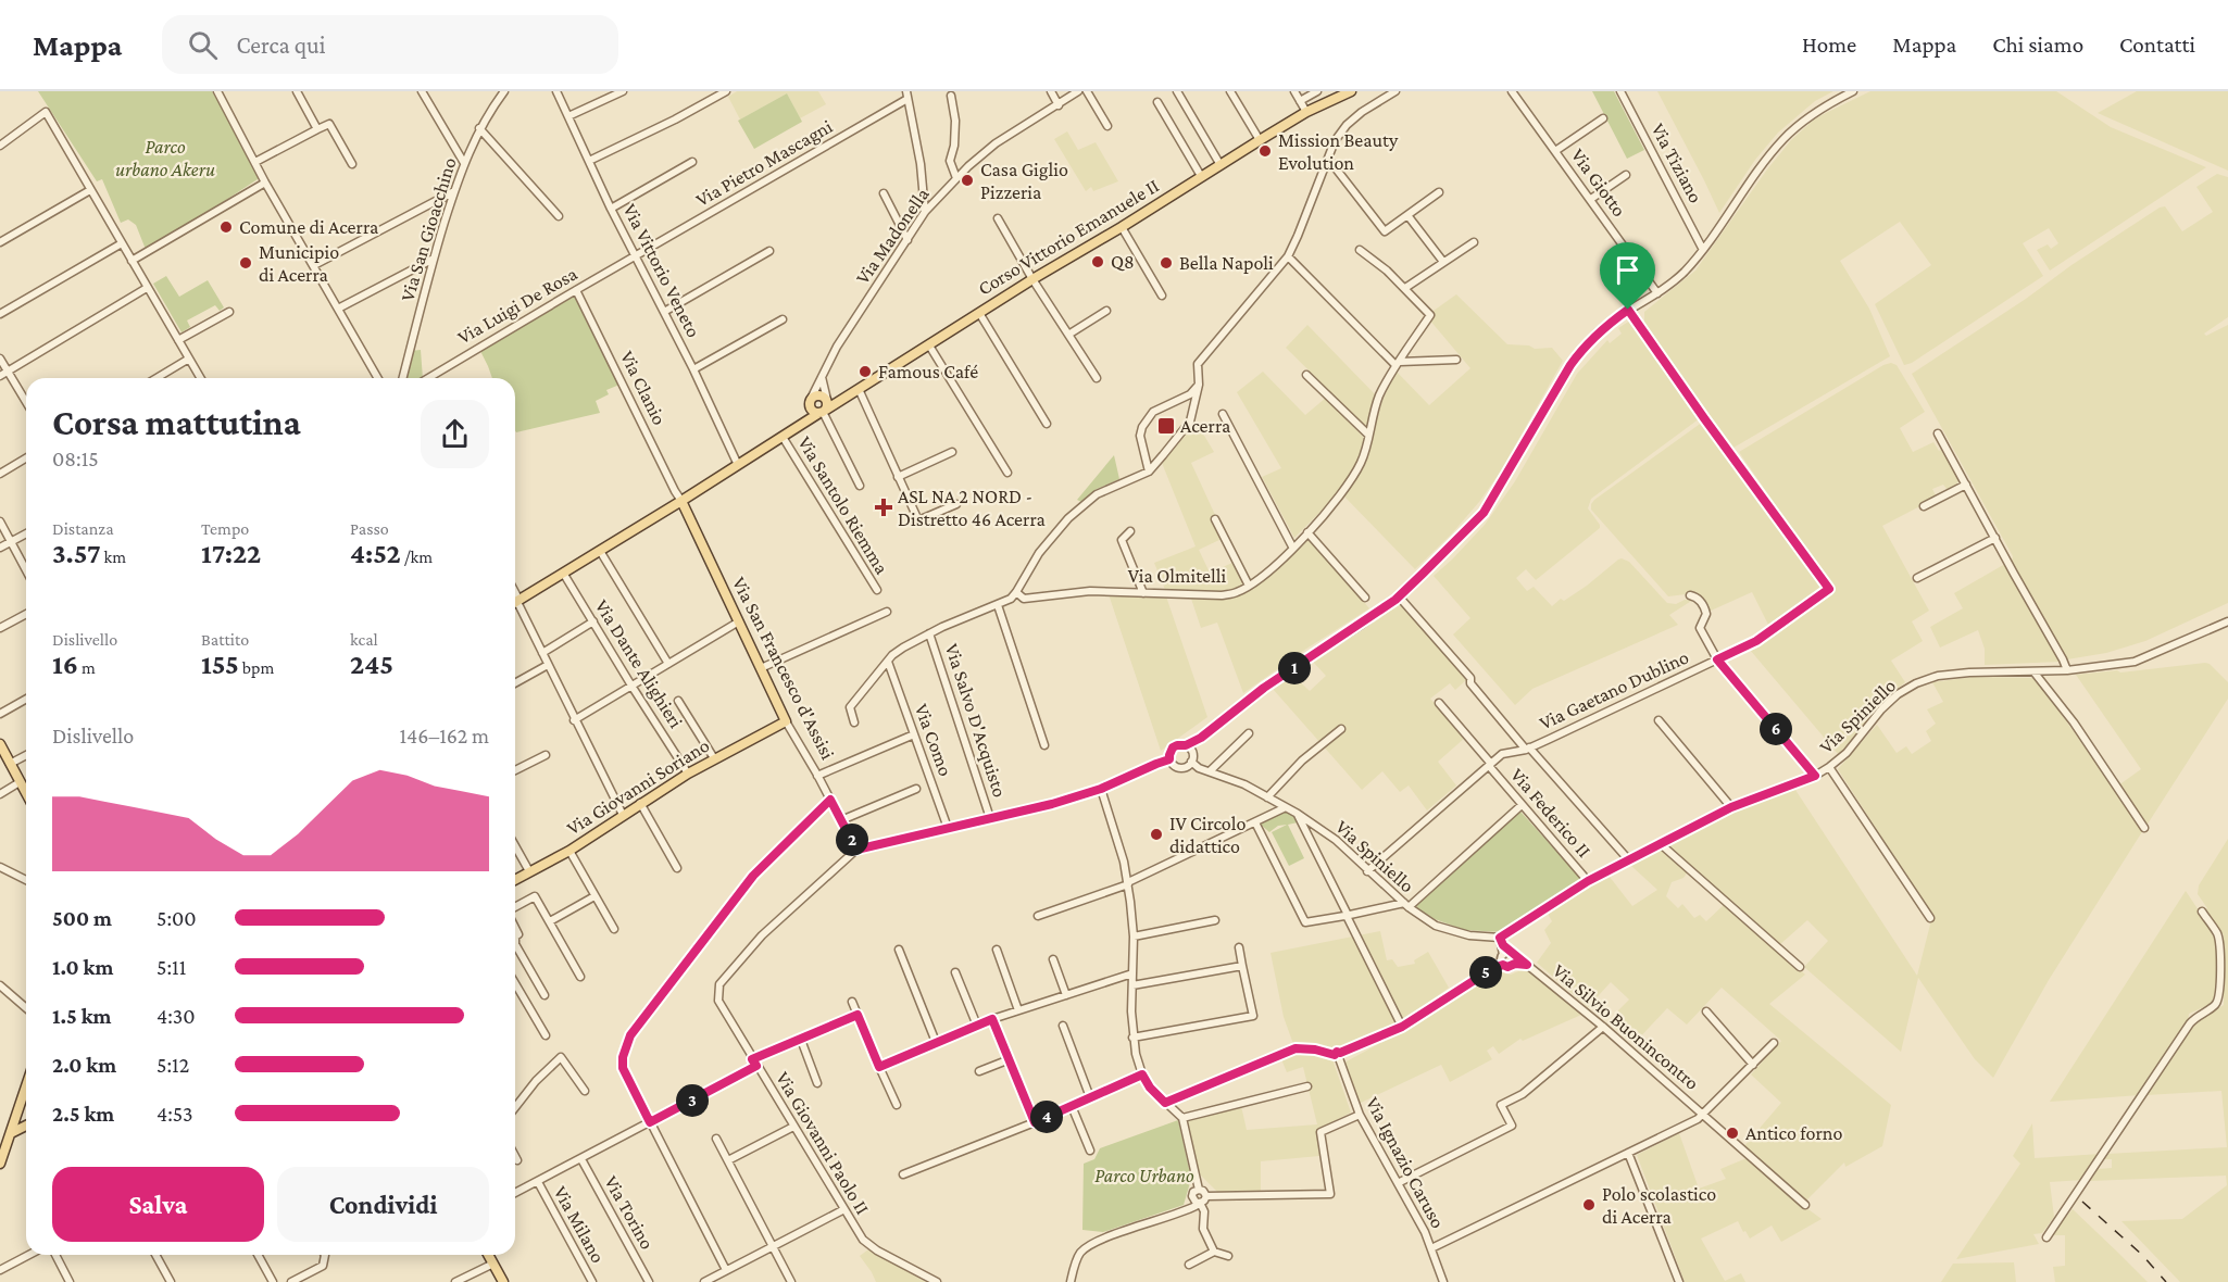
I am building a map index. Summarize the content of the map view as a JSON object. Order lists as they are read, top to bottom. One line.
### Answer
{"streets":{"main road":["Corso Vittorio Emanuele II","Via San Francesco d'Assisi","Via Giovanni Soriano"],"street":["Via Pietro Mascagni","Via Tiziano","Via Giotto","Via San Gioacchino","Via Madonella","Via Vittorio Veneto","Via Luigi De Rosa","Via Clanio","Via Santolo Riemma","Via Olmitelli","Via Dante Alighieri","Via Gaetano Dublino","Via Spiniello","Via Salvo D'Acquisto","Via Como","Via Federico II","Via Silvio Buonincontro","Via Giovanni Paolo II","Via Ignazio Caruso","Via Torino","Via Milano"]},"crossings":[["Via Pietro Mascagni","Via Vittorio Veneto"],["Via Pietro Mascagni","Via Luigi De Rosa"],["Via Madonella","Corso Vittorio Emanuele II"],["Corso Vittorio Emanuele II","Via Vittorio Veneto"],["Corso Vittorio Emanuele II","Via Clanio"],["Corso Vittorio Emanuele II","Via Santolo Riemma"],["Corso Vittorio Emanuele II","Via Dante Alighieri"],["Corso Vittorio Emanuele II","Via San Francesco d'Assisi"],["Via Vittorio Veneto","Via Luigi De Rosa"],["Via Luigi De Rosa","Via Clanio"],["Via Clanio","Via San Francesco d'Assisi"],["Via Dante Alighieri","Via Giovanni Soriano"],["Via San Francesco d'Assisi","Via Spiniello"],["Via San Francesco d'Assisi","Via Giovanni Soriano"],["Via San Francesco d'Assisi","Via Giovanni Paolo II"],["Via Gaetano Dublino","Via Spiniello"],["Via Gaetano Dublino","Via Federico II"],["Via Spiniello","Via Salvo D'Acquisto"],["Via Spiniello","Via Como"],["Via Spiniello","Via Federico II"],["Via Spiniello","Via Silvio Buonincontro"],["Via Spiniello","Via Giovanni Paolo II"],["Via Silvio Buonincontro","Via Ignazio Caruso"]],"parks":["Parco urbano Akeru","Parco Urbano"],"places":{"other":["Mission Beauty Evolution","Casa Giglio Pizzeria","Comune di Acerra","Q8","Municipio di Acerra","Bella Napoli","Famous Café","IV Circolo didattico","Antico forno","Polo scolastico di Acerra"],"transit":["Acerra"],"health":["ASL NA 2 NORD - Distretto 46 Acerra"]},"page":{"header":"Mappa","search":"Cerca qui","nav":["Home","Mappa","Chi siamo","Contatti"],"heading":["Corsa mattutina","08:15"],"stats":[["Distanza","3.57 km"],["Tempo","17:22"],["Passo","4:52 /km"],["Dislivello","16 m"],["Battito","155 bpm"],["kcal","245"]],"pins":["1","6","2","5","3","4"],"chart":["Dislivello","146–162 m"],"list":[{"name":"500 m","note":"5:00"},{"name":"1.0 km","note":"5:11"},{"name":"1.5 km","note":"4:30"},{"name":"2.0 km","note":"5:12"},{"name":"2.5 km","note":"4:53"}],"buttons":["Salva","Condividi"]}}
